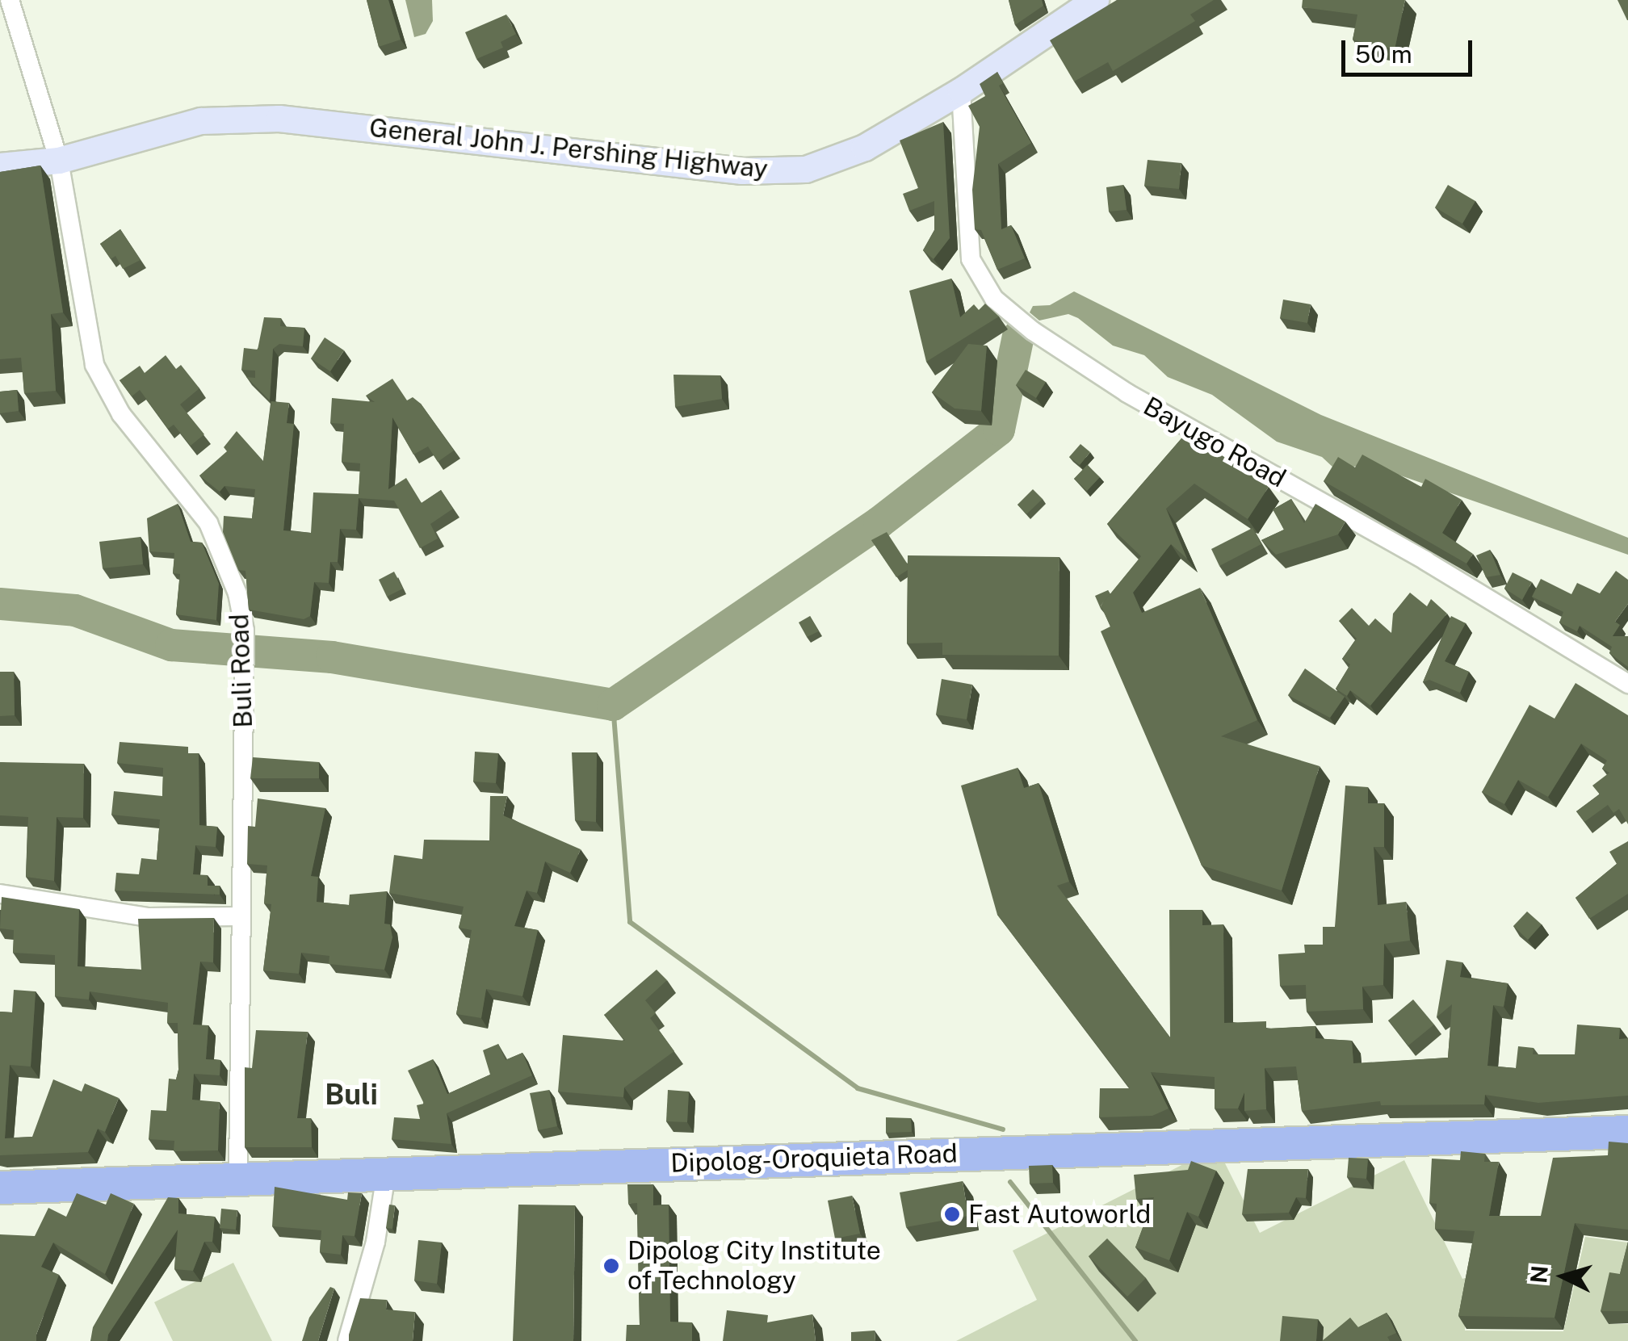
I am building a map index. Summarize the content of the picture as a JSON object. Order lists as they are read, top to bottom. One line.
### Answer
{"streets":{"highway":["Dipolog-Oroquieta Road"],"main road":["General John J. Pershing Highway"],"street":["Bayugo Road","Buli Road"]},"crossings":[["General John J. Pershing Highway","Bayugo Road"],["General John J. Pershing Highway","Buli Road"],["Buli Road","Dipolog-Oroquieta Road"]],"districts":["Buli"],"places":["Fast Autoworld","Dipolog City Institute of Technology"],"scale_bar":"50 m","north":"left"}
